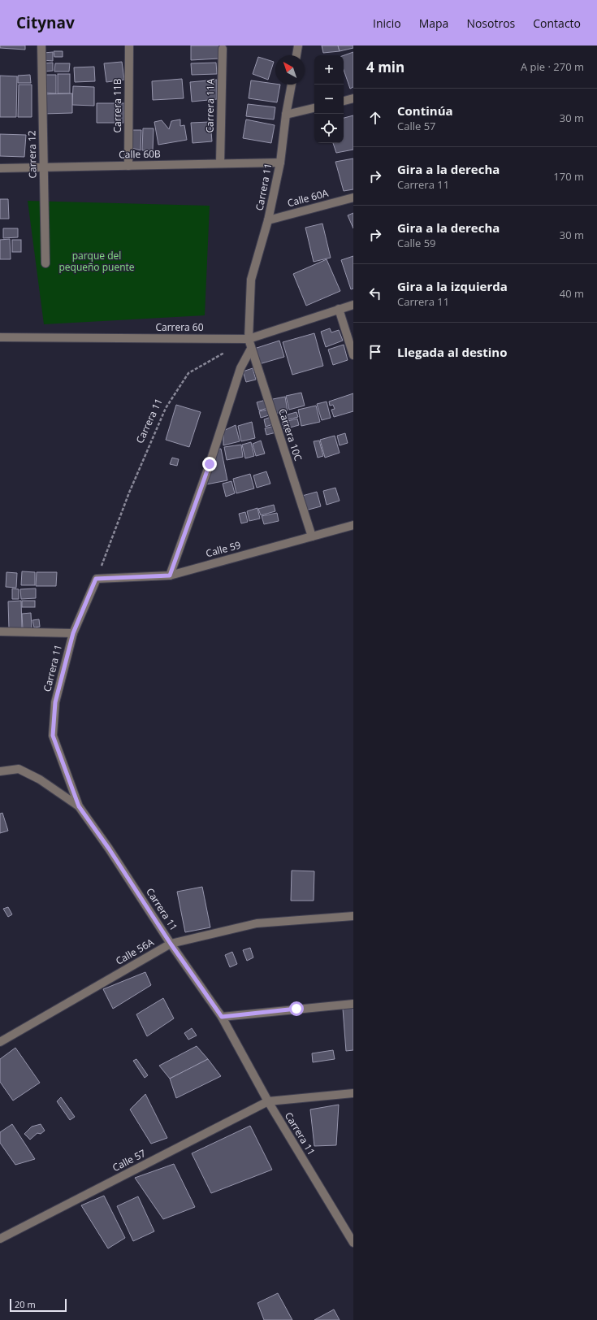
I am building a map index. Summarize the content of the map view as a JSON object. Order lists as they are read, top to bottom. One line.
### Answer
{"streets":{"street":["Carrera 11B","Carrera 11A","Carrera 12","Calle 60B","Carrera 11","Calle 60A","Carrera 60","Carrera 10C","Calle 59","Calle 56A","Calle 57"]},"crossings":[["Carrera 11B","Calle 60B"],["Carrera 11A","Calle 60B"],["Carrera 12","Calle 60B"],["Calle 60B","Carrera 11"],["Carrera 11","Calle 60A"],["Carrera 11","Carrera 60"],["Carrera 11","Carrera 10C"],["Carrera 11","Calle 59"],["Carrera 11","Calle 56A"],["Carrera 11","Calle 57"],["Carrera 60","Carrera 10C"],["Carrera 10C","Calle 59"]],"parks":["parque del pequeño puente"],"scale_bar":"20 m","north":"top left","page":{"header":"Citynav","nav":["Inicio","Mapa","Nosotros","Contacto"],"heading":["4 min","A pie · 270 m"],"map_buttons":["+","−"],"list":[["Continúa","Calle 57","30 m"],["Gira a la derecha","Carrera 11","170 m"],["Gira a la derecha","Calle 59","30 m"],["Gira a la izquierda","Carrera 11","40 m"],"Llegada al destino"],"scale":"20 m"}}
